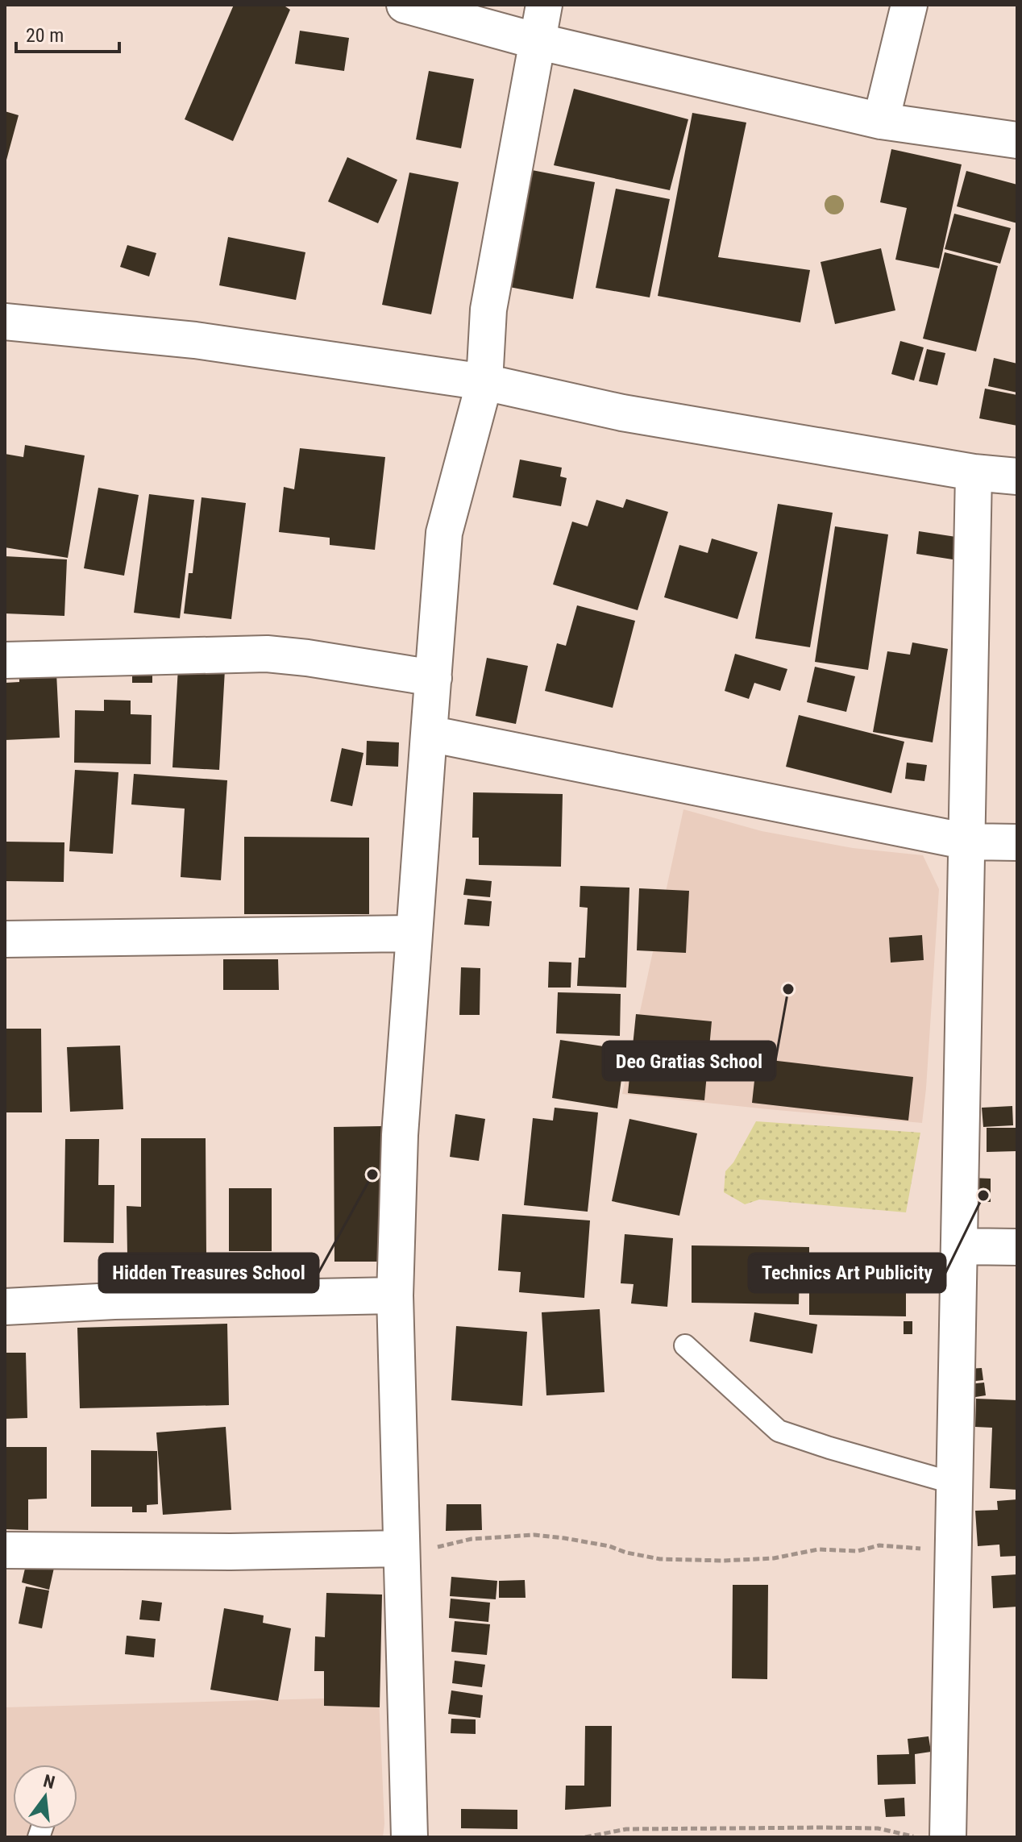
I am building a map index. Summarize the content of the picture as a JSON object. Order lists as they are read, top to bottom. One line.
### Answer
{"places":["Deo Gratias School","Hidden Treasures School","Technics Art Publicity"],"scale_bar":"20 m","north":"top"}
